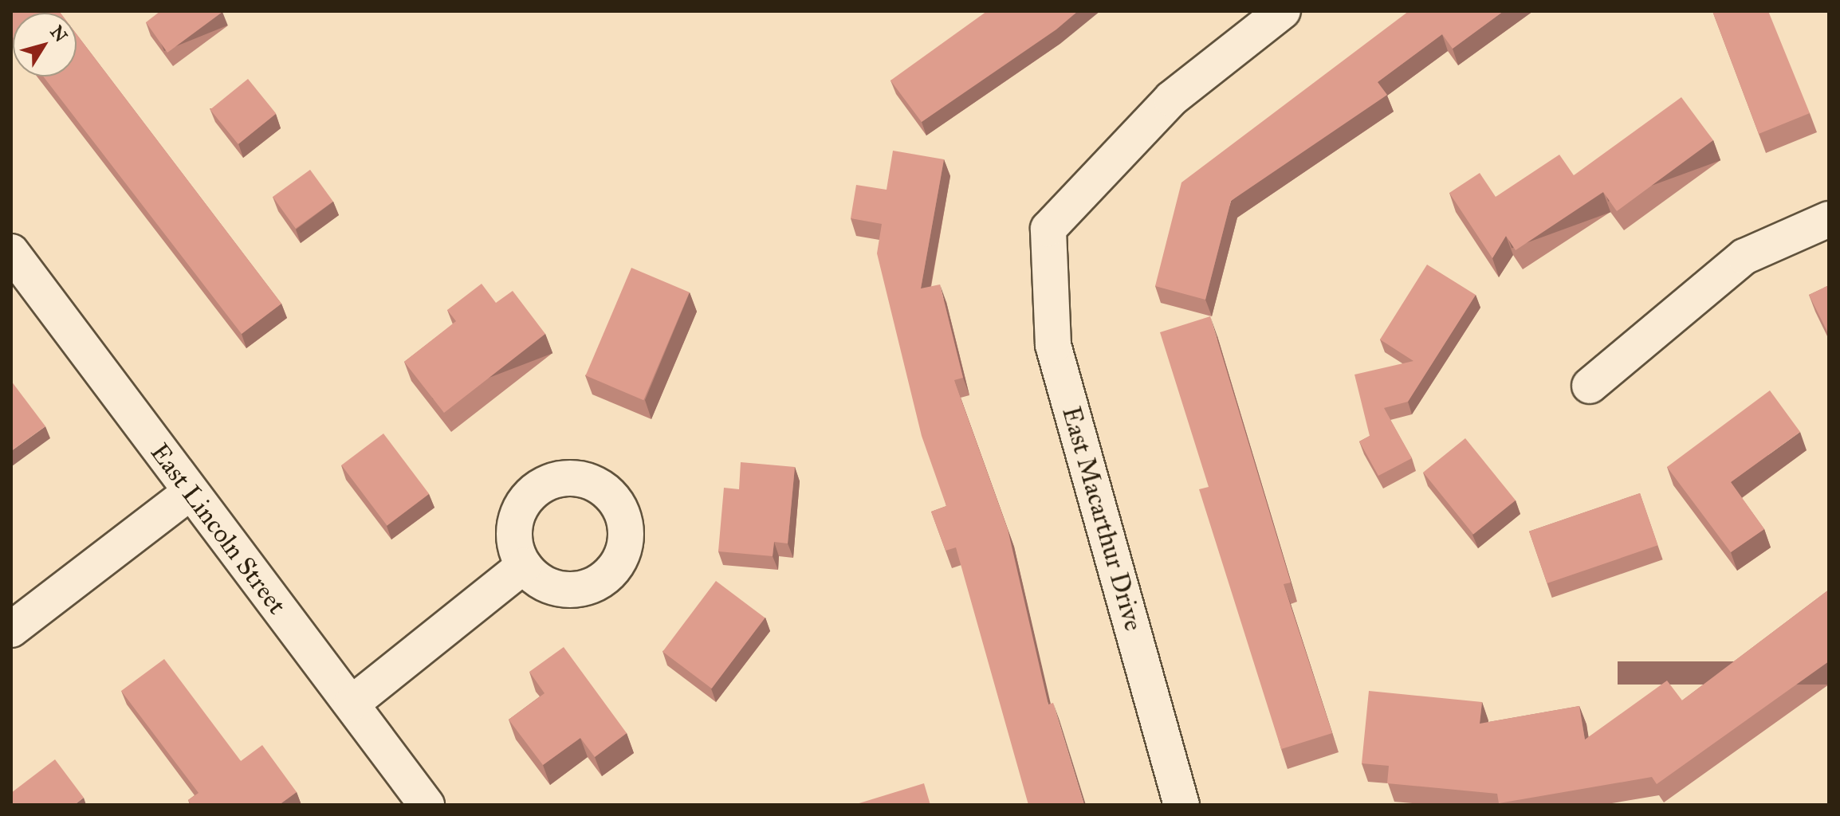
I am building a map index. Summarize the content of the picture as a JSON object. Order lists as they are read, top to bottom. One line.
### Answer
{"streets":{"street":["East Macarthur Drive","East Lincoln Street"]},"north":"top right"}
